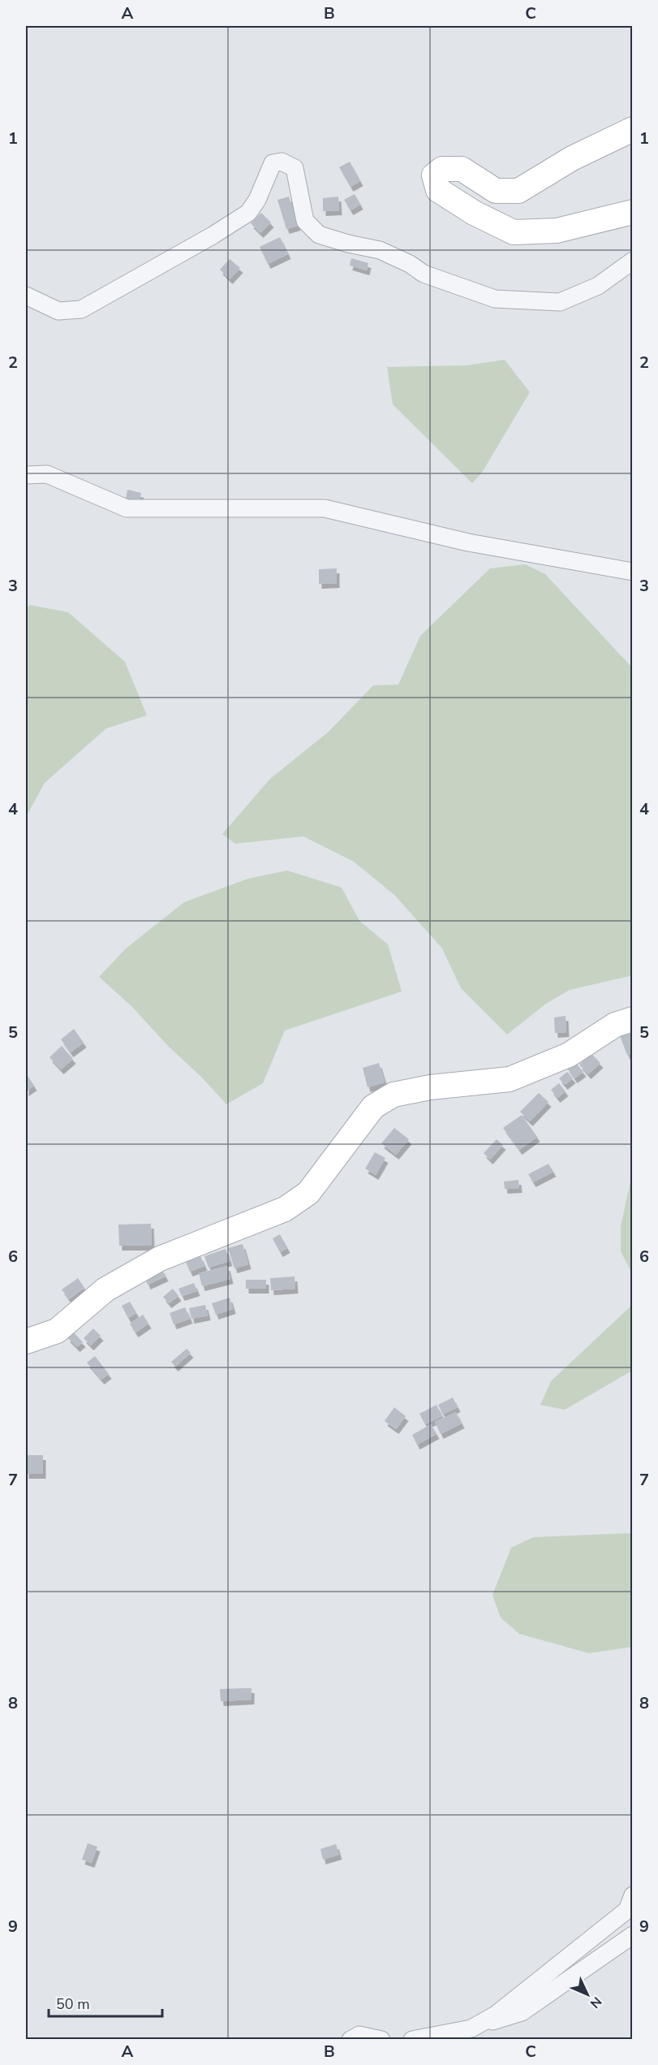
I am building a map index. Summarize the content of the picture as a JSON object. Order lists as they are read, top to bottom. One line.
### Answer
{"scale_bar":"50 m","north":"bottom right","grid":{"columns":["A","B","C"],"rows":["1","2","3","4","5","6","7","8","9"]}}
